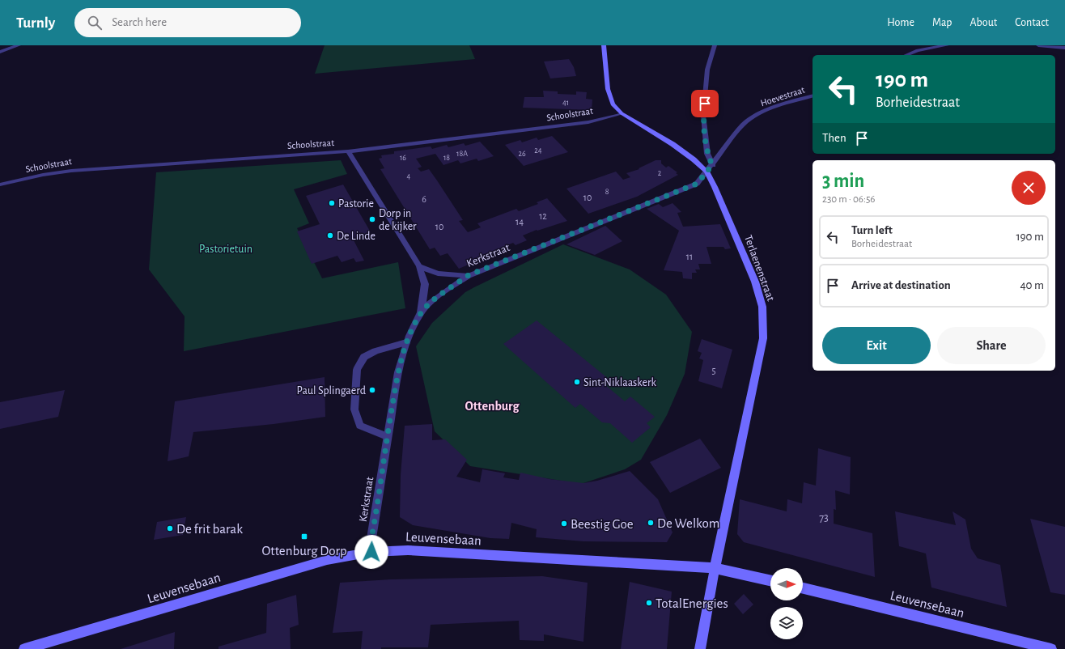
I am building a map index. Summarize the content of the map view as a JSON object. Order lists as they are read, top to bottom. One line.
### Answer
{"streets":{"street":["Hoevestraat","Schoolstraat","Kerkstraat","Terlaenenstraat","Leuvensebaan"]},"crossings":[["Hoevestraat","Kerkstraat"],["Hoevestraat","Terlaenenstraat"],["Schoolstraat","Terlaenenstraat"],["Kerkstraat","Terlaenenstraat"],["Kerkstraat","Leuvensebaan"],["Terlaenenstraat","Leuvensebaan"]],"districts":["Ottenburg"],"parks":["Pastorietuin"],"places":{"other":["Pastorie","Dorp in de kijker","De Linde","Sint-Niklaaskerk","Paul Splingaerd","De Welkom","Beestig Goe","De frit barak","TotalEnergies"],"transit":["Ottenburg Dorp"]},"house_numbers":["41","24","18A","26","16","18","2","4","8","10","6","12","14","10","11","5","73"],"north":"right","page":{"header":"Turnly","search":"Search here","nav":["Home","Map","About","Contact"],"turn":["190 m","Borheidestraat"],"then":"Then","heading":["3 min","230 m · 06:56"],"list":[{"name":"Turn left","note":"Borheidestraat","value":"190 m"},{"name":"Arrive at destination","value":"40 m"}],"buttons":["Exit","Share"]}}
